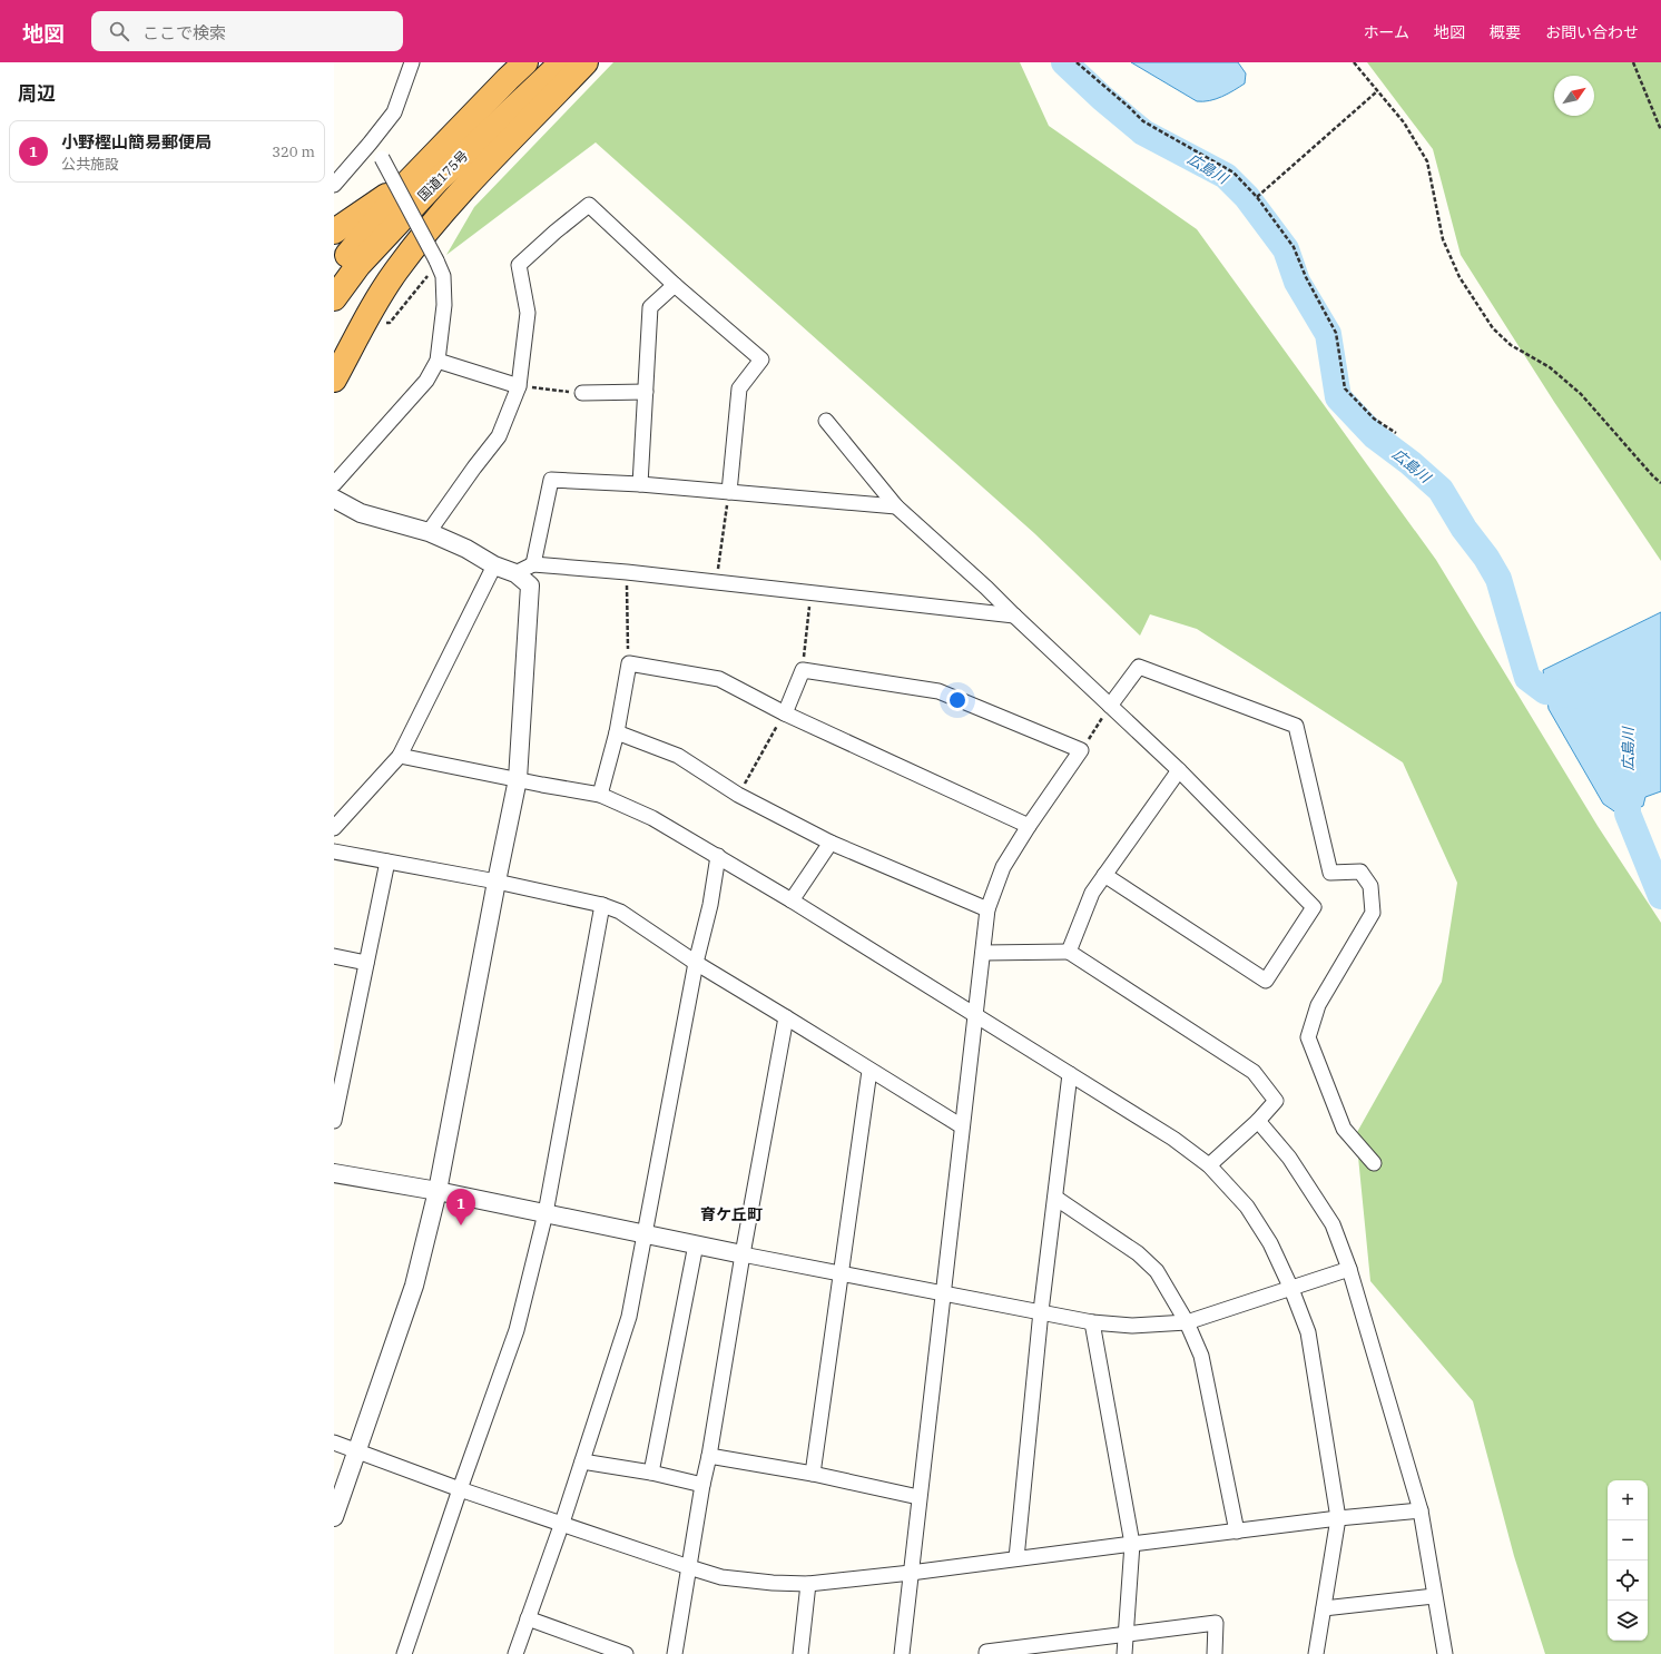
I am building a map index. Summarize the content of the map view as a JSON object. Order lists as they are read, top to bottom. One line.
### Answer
{"streets":{"highway":["国道175号"]},"districts":["育ケ丘町"],"water":["広島川"],"north":"top right","page":{"header":"地図","search":"ここで検索","nav":["ホーム","地図","概要","お問い合わせ"],"heading":"周辺","list":[{"mark":"1","name":"小野樫山簡易郵便局","note":"公共施設","value":"320 m"}],"pins":"1","map_buttons":["+","−"]}}
